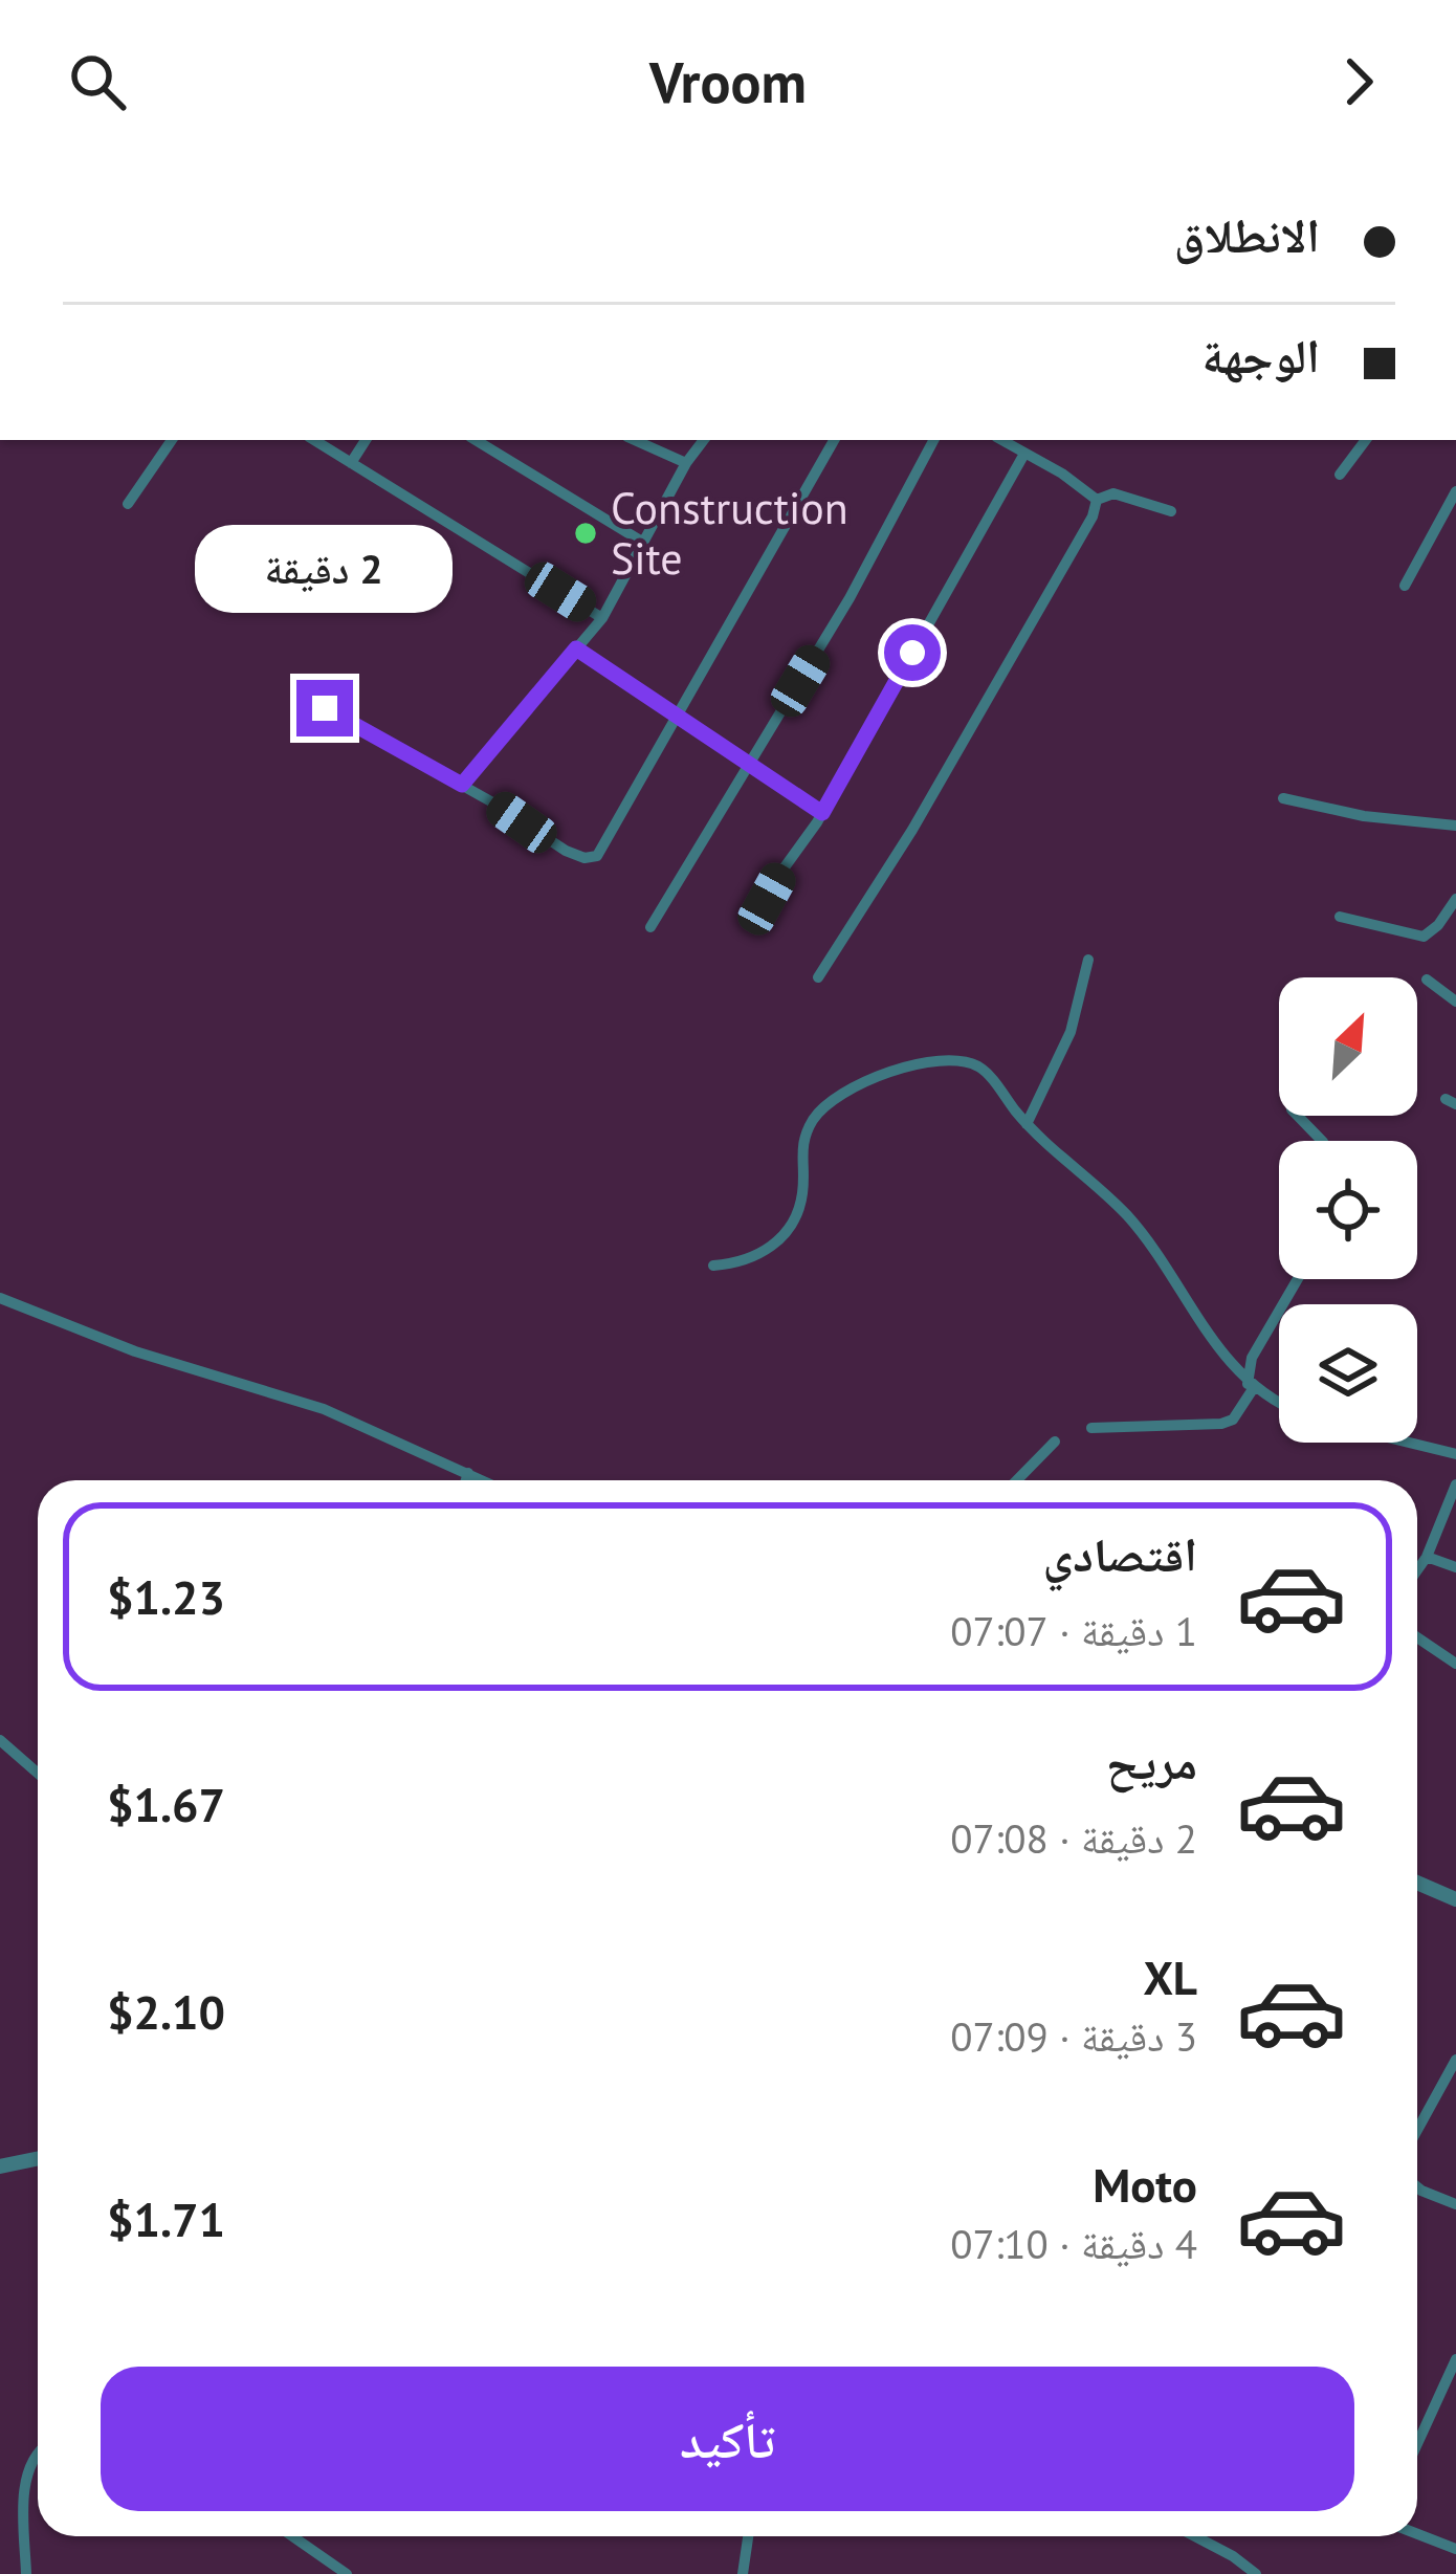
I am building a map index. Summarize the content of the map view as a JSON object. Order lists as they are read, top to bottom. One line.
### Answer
{"places":["Construction Site"],"north":"top right","page":{"header":"Vroom","banner":["الانطلاق","الوجهة"],"bubble":"2 دقيقة","list":[{"name":"اقتصادي","note":"1 دقيقة · 07:07","value":"$1.23"},{"name":"مريح","note":"2 دقيقة · 07:08","value":"$1.67"},{"name":"XL","note":"3 دقيقة · 07:09","value":"$2.10"},{"name":"Moto","note":"4 دقيقة · 07:10","value":"$1.71"}],"buttons":"تأكيد"}}
